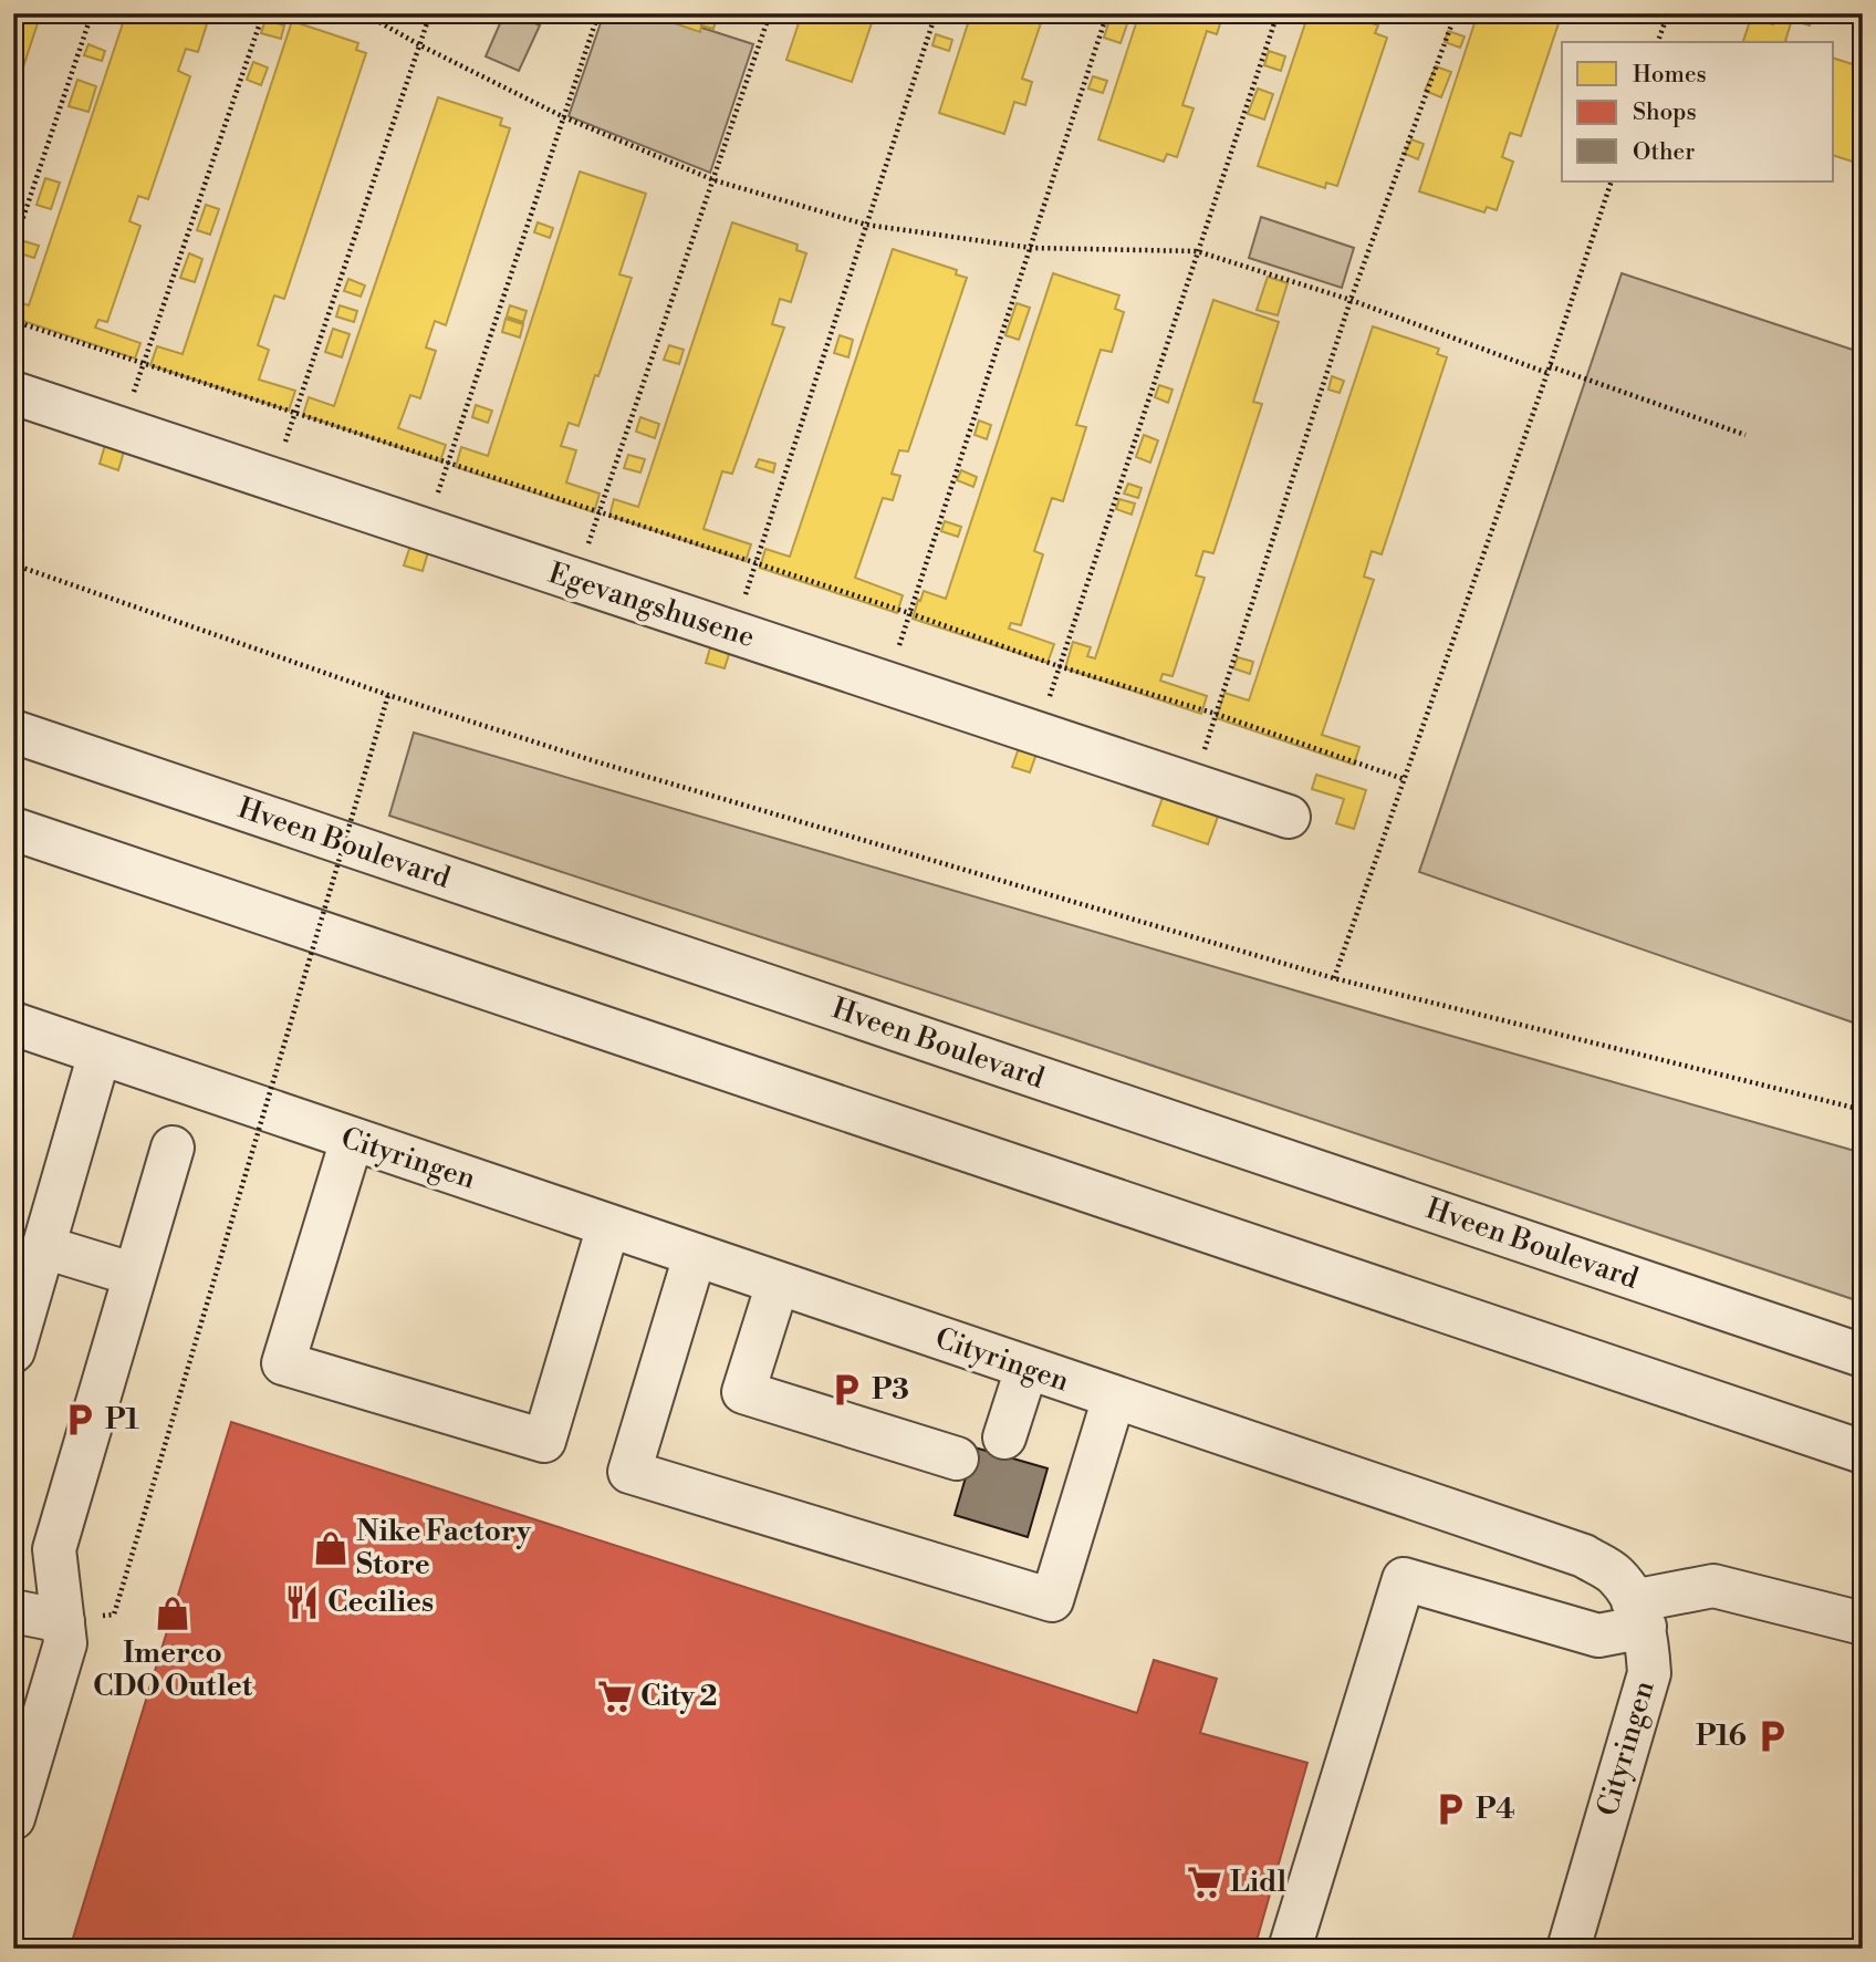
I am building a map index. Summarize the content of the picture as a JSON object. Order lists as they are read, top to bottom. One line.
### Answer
{"streets":{"street":["Egevangshusene","Hveen Boulevard","Cityringen"]},"places":{"parking":["P3","P1","P16","P4"],"shop":["Nike Factory Store","Imerco CDO Outlet"],"restaurant":["Cecilies"],"supermarket":["City 2","Lidl"]},"legend":["Homes","Shops","Other"]}
